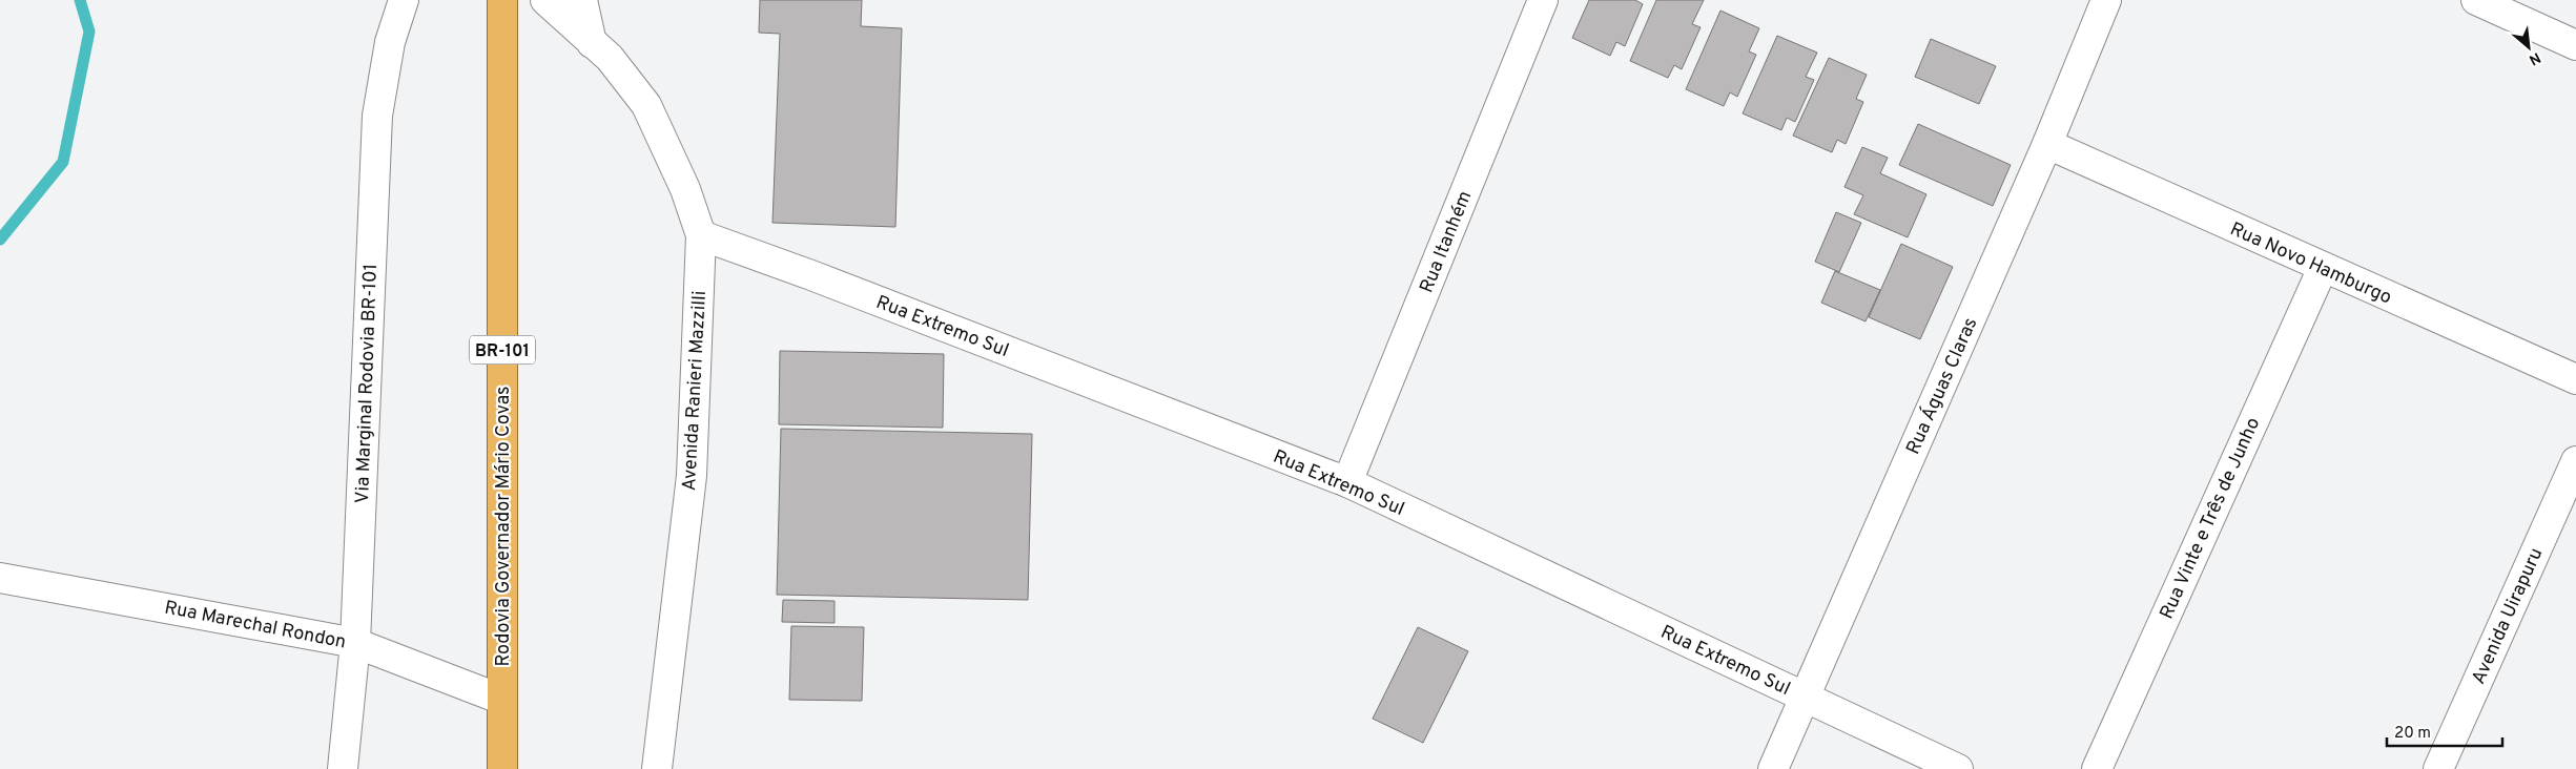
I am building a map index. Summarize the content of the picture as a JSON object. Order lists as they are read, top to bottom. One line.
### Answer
{"streets":{"highway":["BR-101","Rodovia Governador Mário Covas"],"street":["Rua Itanhém","Rua Novo Hamburgo","Rua Extremo Sul","Via Marginal Rodovia BR-101","Rua Águas Claras","Avenida Ranieri Mazzilli","Rua Vinte e Três de Junho","Avenida Uirapuru","Rua Marechal Rondon"]},"crossings":[["Rua Itanhém","Rua Extremo Sul"],["Rua Novo Hamburgo","Rua Águas Claras"],["Rua Novo Hamburgo","Rua Vinte e Três de Junho"],["Rua Extremo Sul","Rua Águas Claras"],["Rua Extremo Sul","Avenida Ranieri Mazzilli"],["Via Marginal Rodovia BR-101","Rua Marechal Rondon"],["Rodovia Governador Mário Covas","Rua Marechal Rondon"]],"scale_bar":"20 m","north":"bottom right"}
